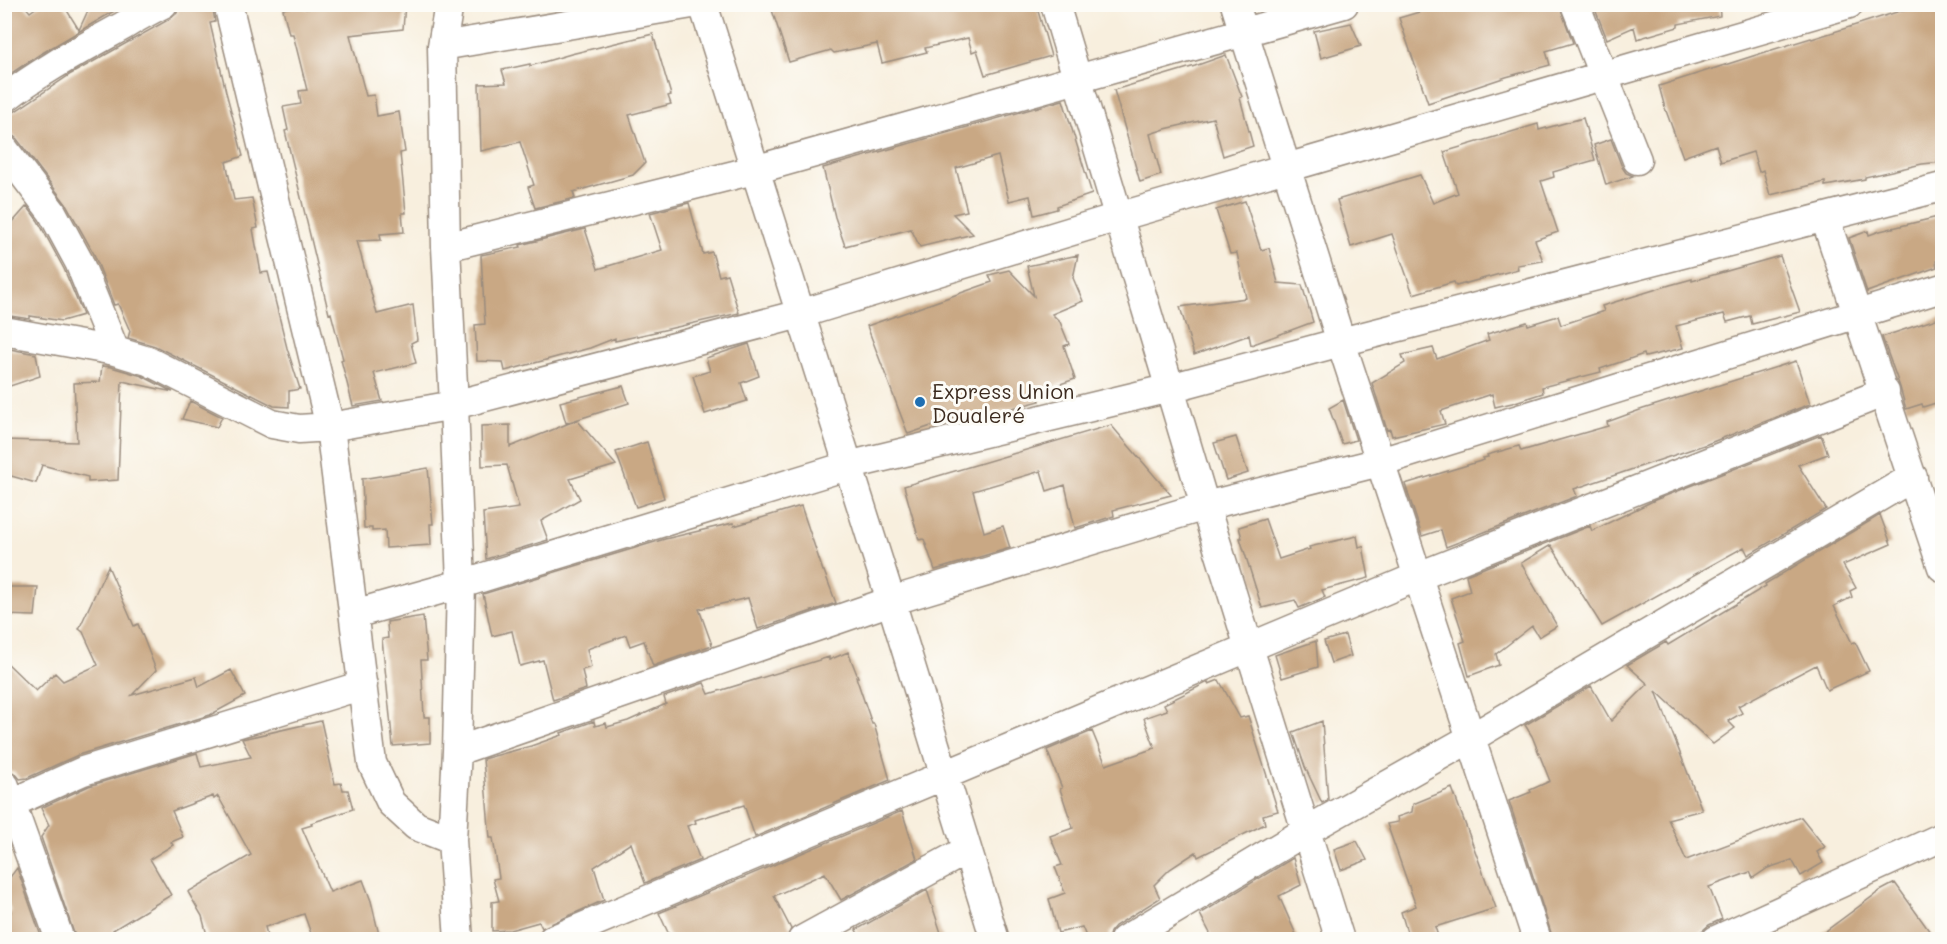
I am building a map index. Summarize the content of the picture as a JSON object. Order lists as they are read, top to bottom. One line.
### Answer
{"places":["Express Union Doualeré"]}
